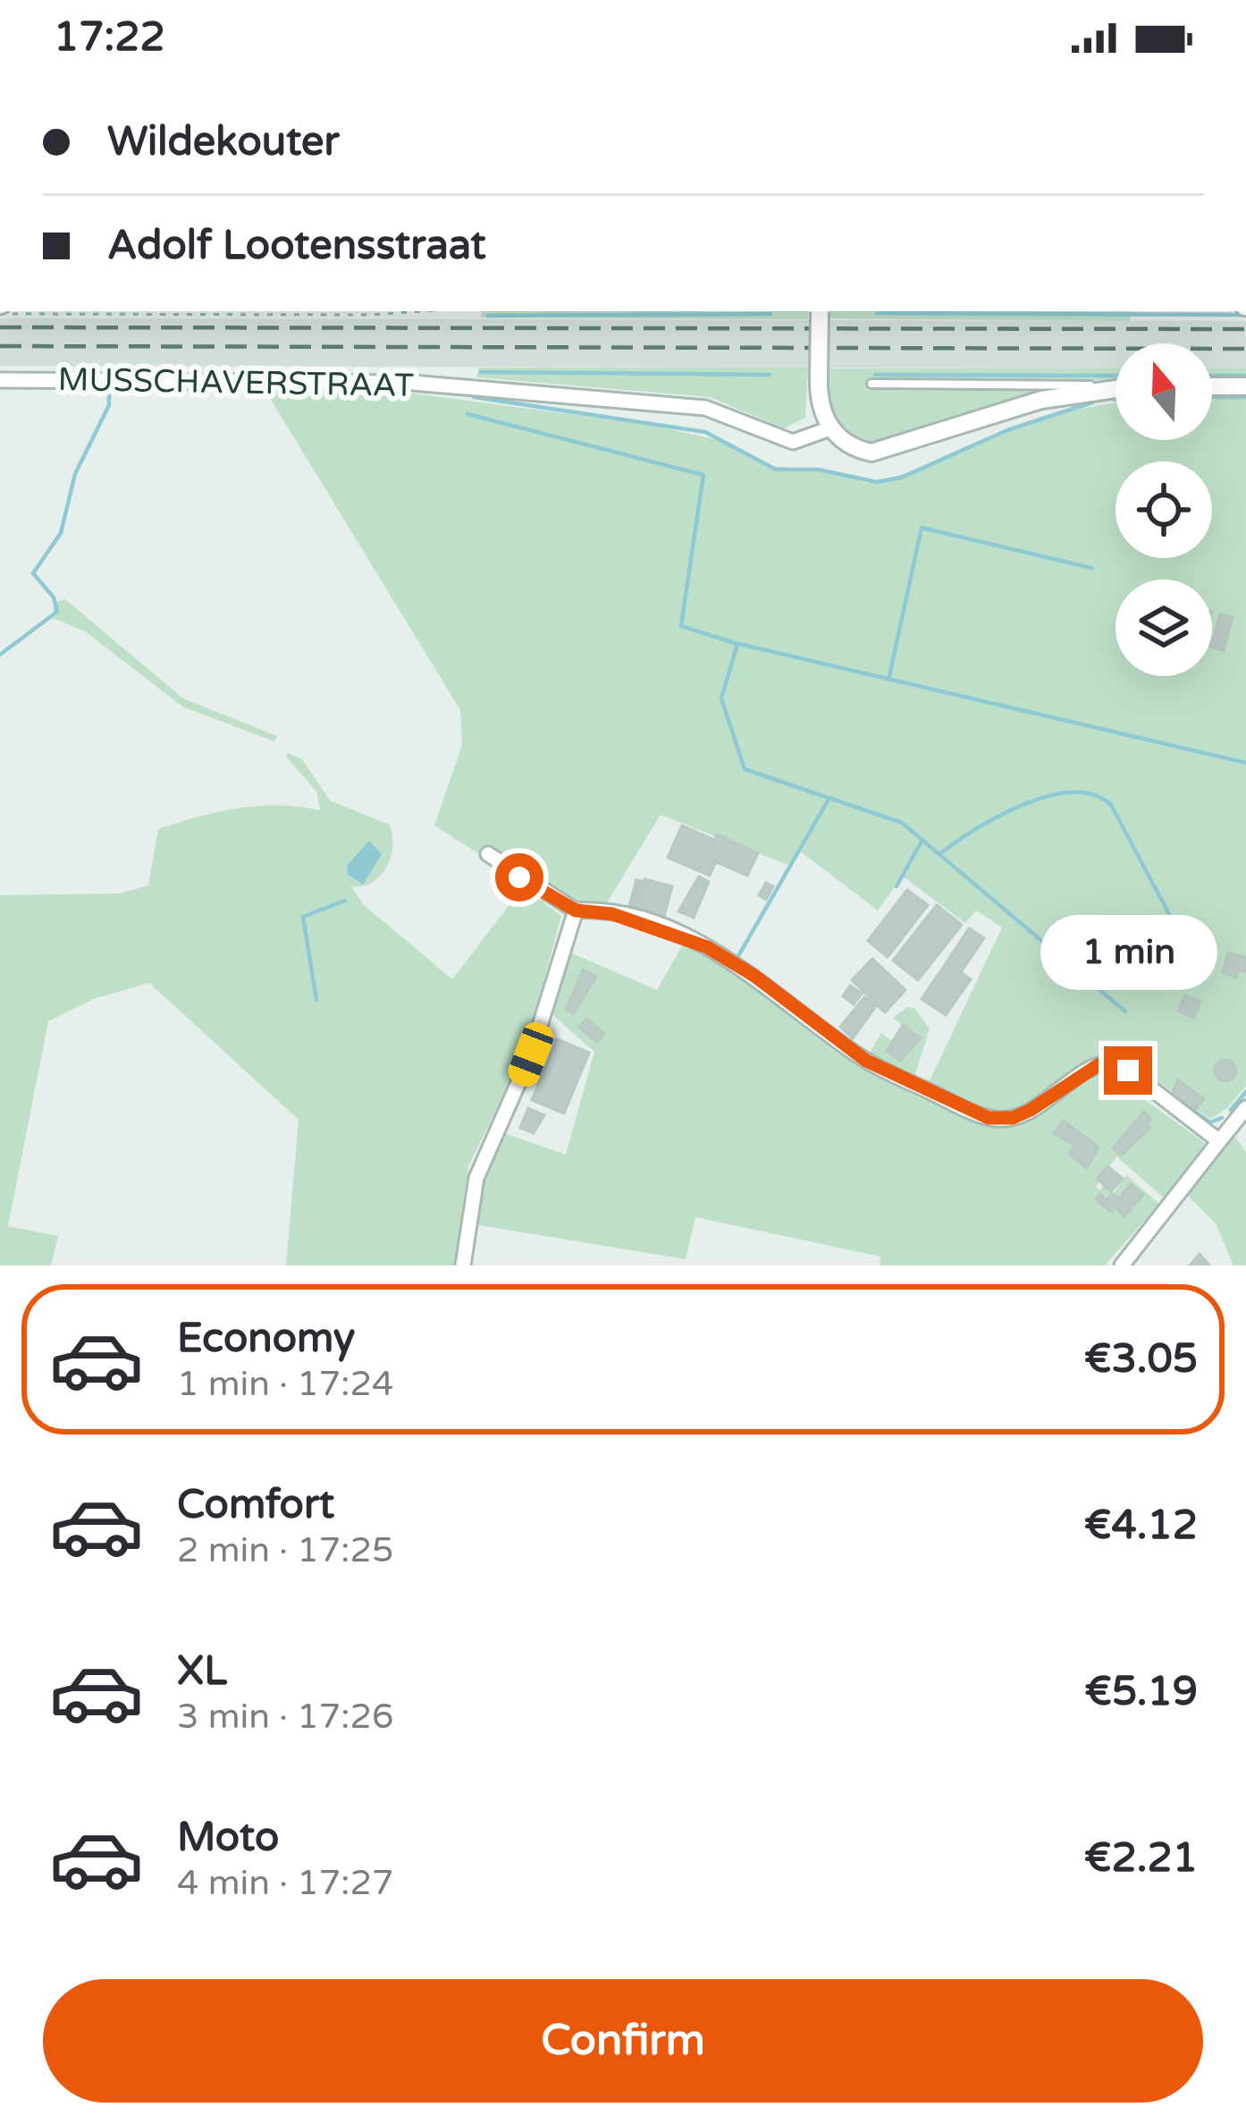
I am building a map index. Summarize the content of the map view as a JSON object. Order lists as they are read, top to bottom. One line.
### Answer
{"streets":{"street":["MUSSCHAVERSTRAAT"]},"north":"top","page":{"status":"17:22","banner":["Wildekouter","Adolf Lootensstraat"],"bubble":"1 min","list":[{"name":"Economy","note":"1 min · 17:24","value":"€3.05"},{"name":"Comfort","note":"2 min · 17:25","value":"€4.12"},{"name":"XL","note":"3 min · 17:26","value":"€5.19"},{"name":"Moto","note":"4 min · 17:27","value":"€2.21"}],"buttons":"Confirm"}}
